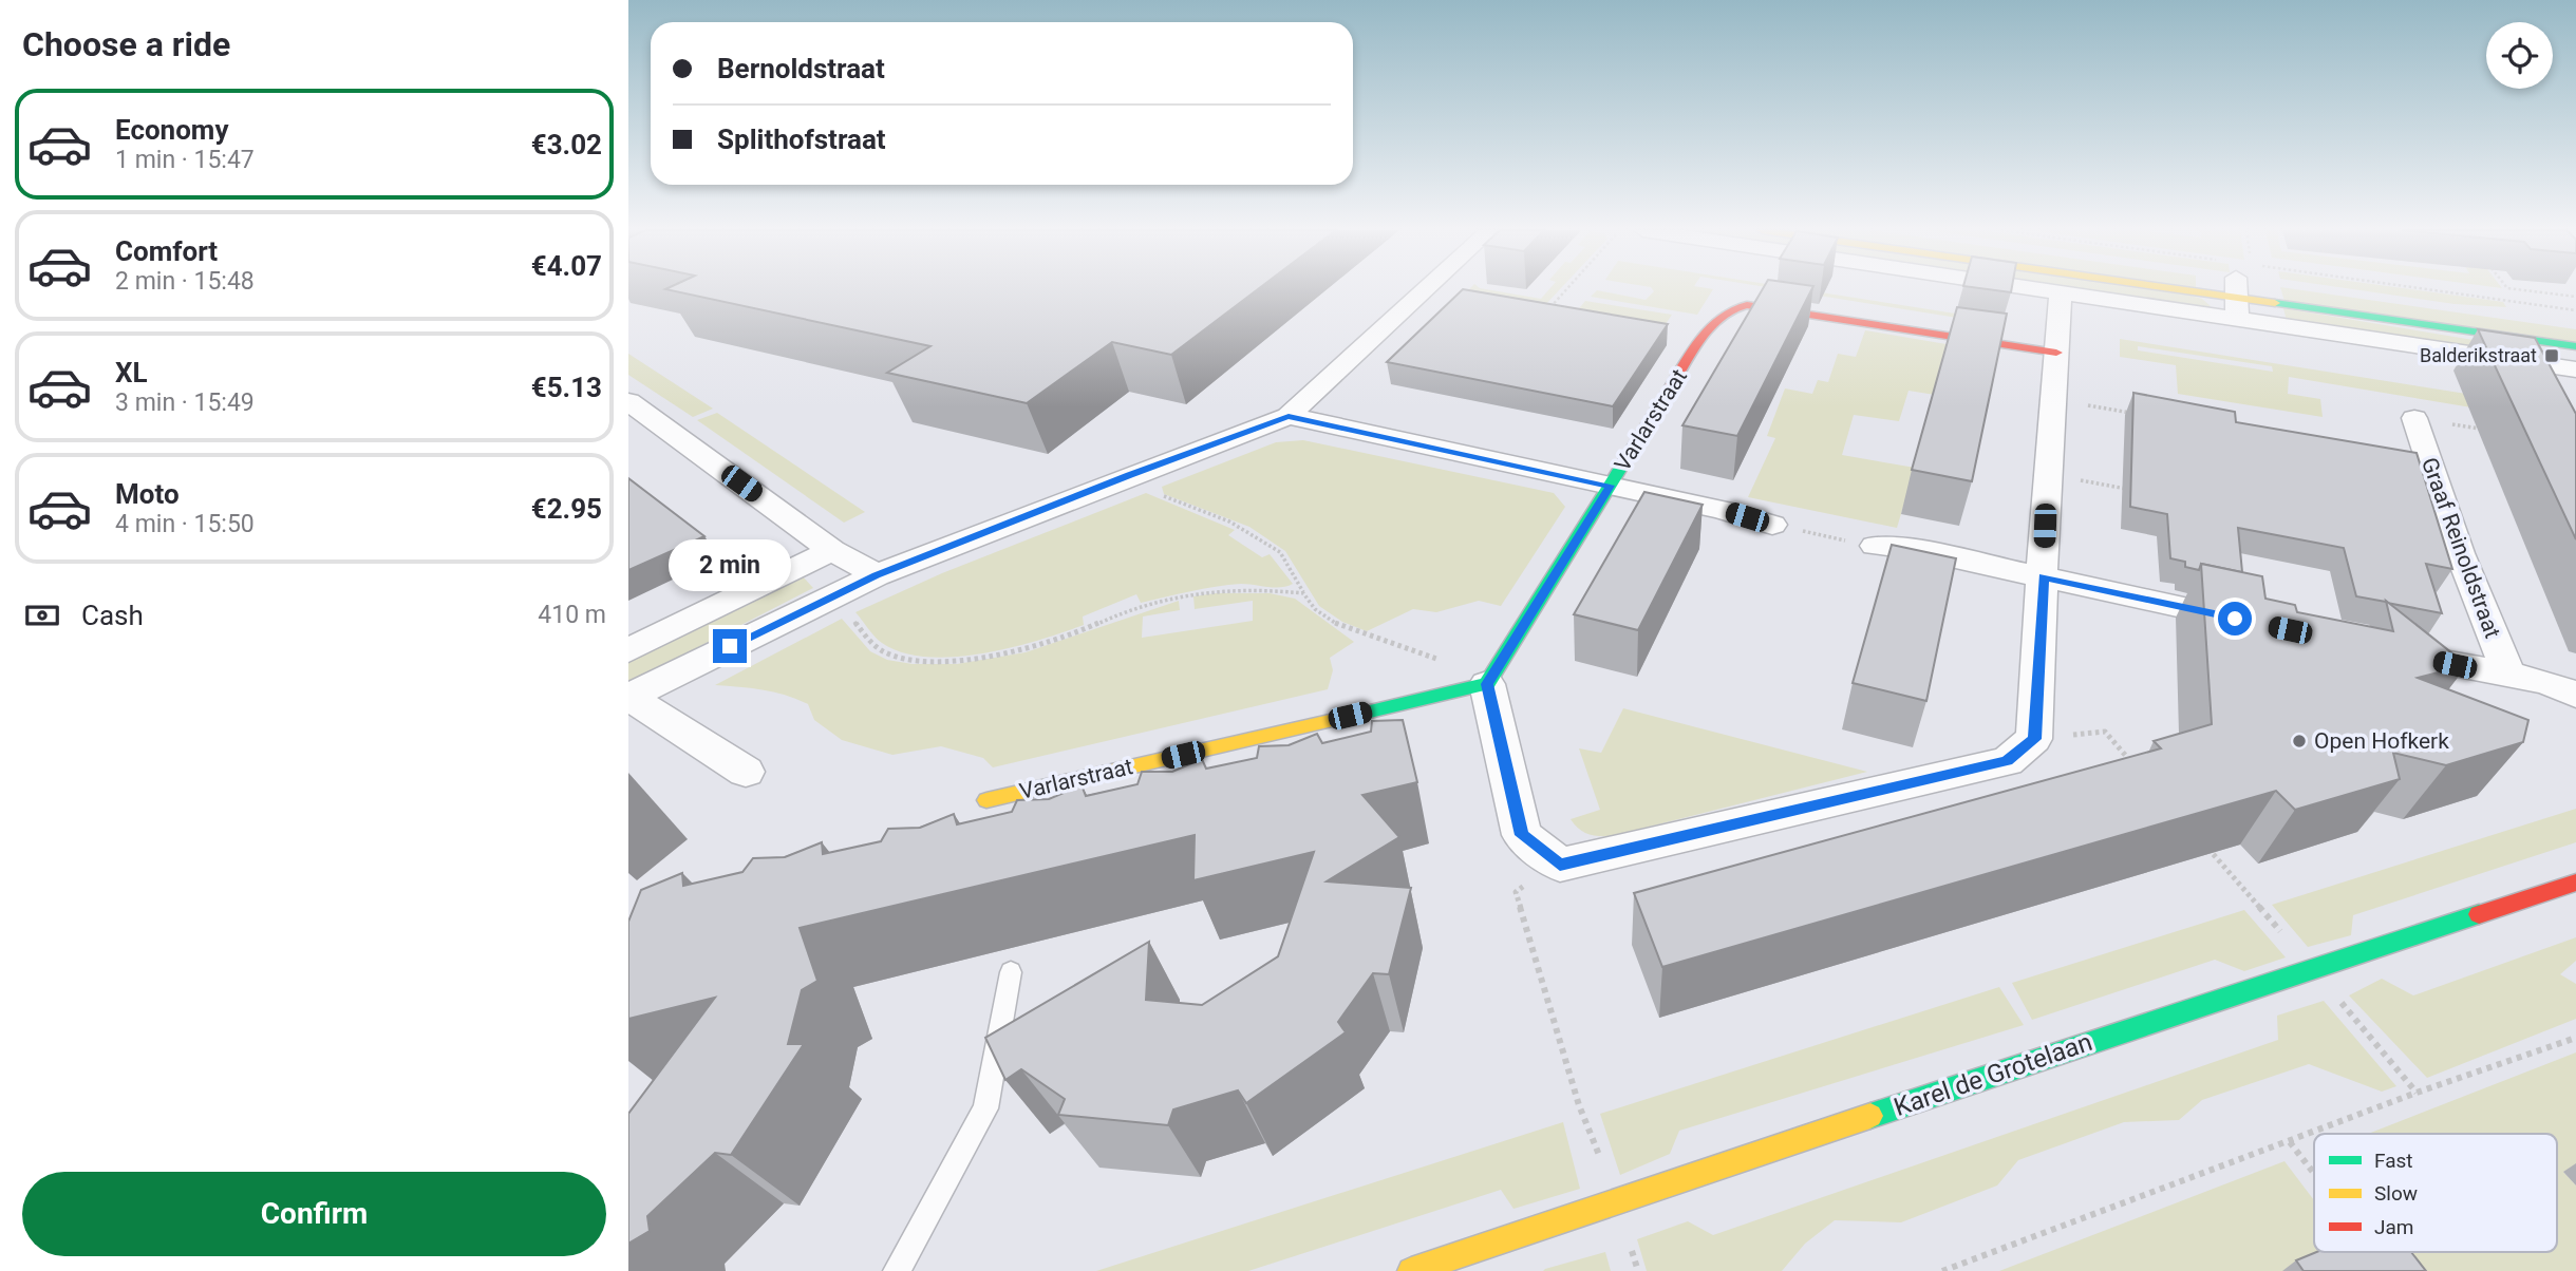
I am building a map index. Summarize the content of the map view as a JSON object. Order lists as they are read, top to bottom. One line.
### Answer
{"streets":{"street":["Varlarstraat","Graaf Reinoldstraat","Karel de Grotelaan"]},"places":{"transit":["Balderikstraat"],"other":["Open Hofkerk"]},"legend":["Fast","Slow","Jam"],"page":{"heading":"Choose a ride","banner":["Bernoldstraat","Splithofstraat"],"list":[{"name":"Economy","note":"1 min · 15:47","value":"€3.02"},{"name":"Comfort","note":"2 min · 15:48","value":"€4.07"},{"name":"XL","note":"3 min · 15:49","value":"€5.13"},{"name":"Moto","note":"4 min · 15:50","value":"€2.95"}],"bubble":"2 min","pay":["Cash","410 m"],"buttons":"Confirm"}}
